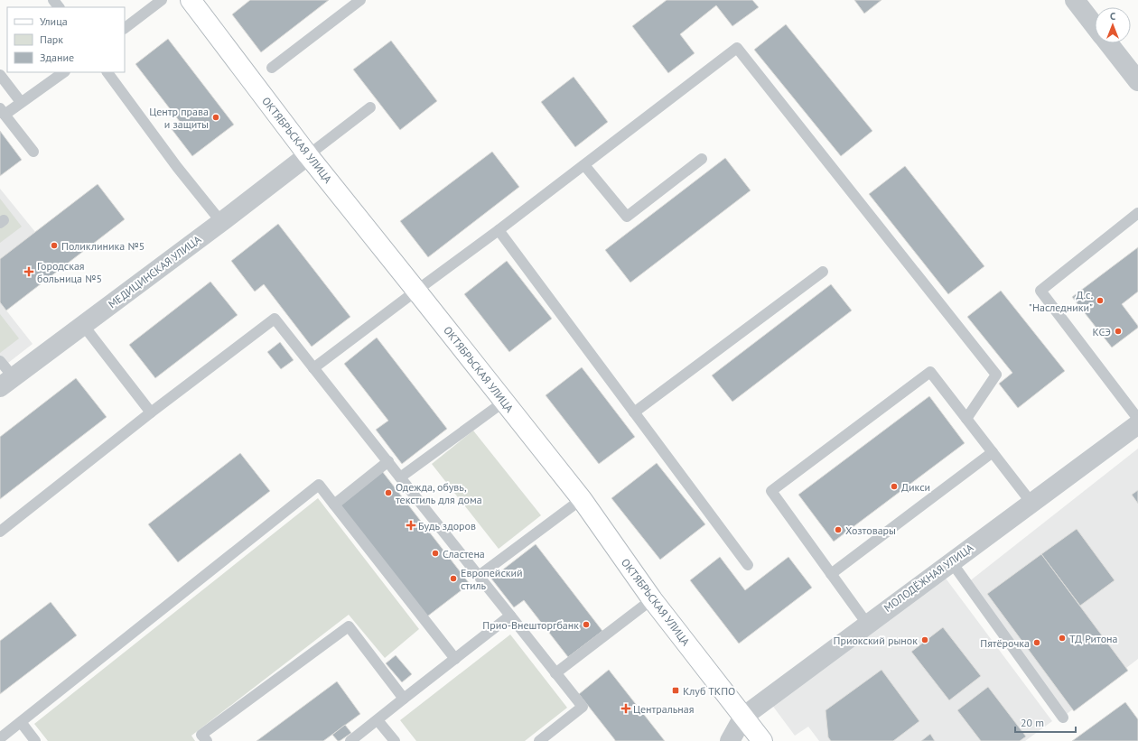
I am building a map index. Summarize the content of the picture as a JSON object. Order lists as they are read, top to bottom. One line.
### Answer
{"streets":{"main road":["ОКТЯБРЬСКАЯ УЛИЦА"],"street":["МЕДИЦИНСКАЯ УЛИЦА","МОЛОДЁЖНАЯ УЛИЦА"]},"crossings":[["ОКТЯБРЬСКАЯ УЛИЦА","МЕДИЦИНСКАЯ УЛИЦА"],["ОКТЯБРЬСКАЯ УЛИЦА","МОЛОДЁЖНАЯ УЛИЦА"]],"places":{"other":["Центр права и защиты","Поликлиника №5","Д.с. \"Наследники\"","КСЭ","Дикси","Одежда, обувь, текстиль для дома","Хозтовары","Сластена","Европейский стиль","Прио-Внешторгбанк","ТД Ритона","Приокский рынок","Пятёрочка"],"health":["Городская больница №5","Будь здоров","Центральная"],"transit":["Клуб ТКПО"]},"legend":["Улица","Парк","Здание"],"scale_bar":"20 m","north":"top"}
